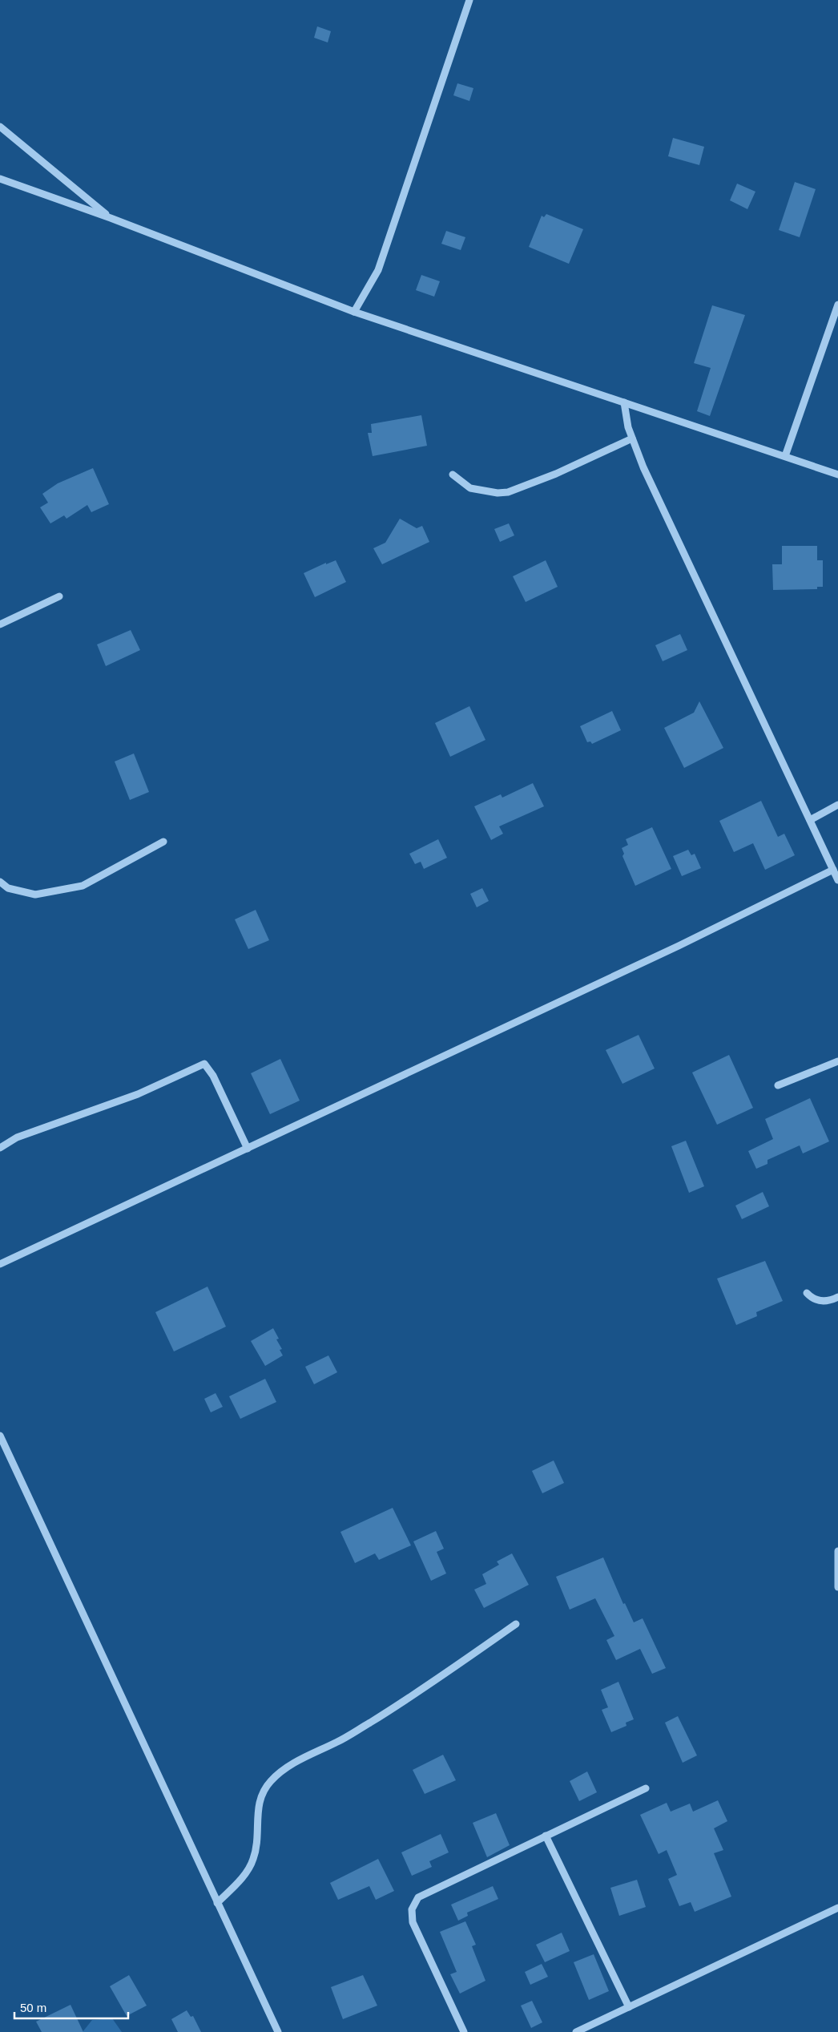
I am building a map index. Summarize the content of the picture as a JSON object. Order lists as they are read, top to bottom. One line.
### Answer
{"scale_bar":"50 m"}
